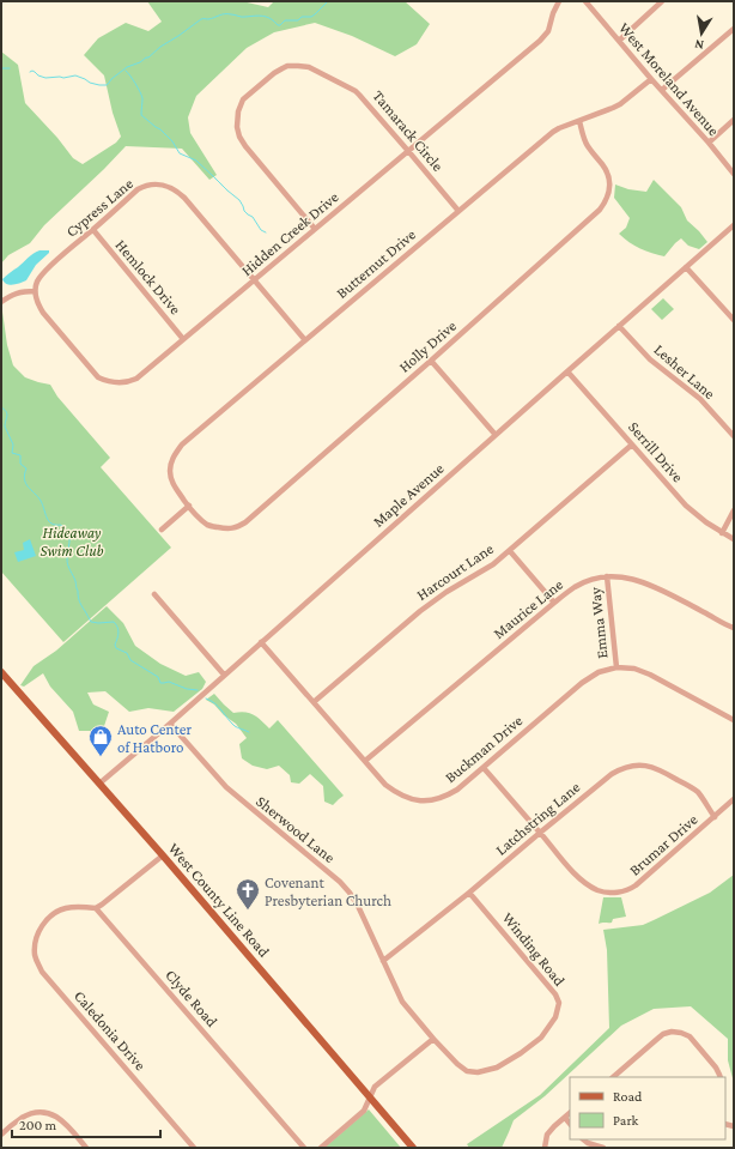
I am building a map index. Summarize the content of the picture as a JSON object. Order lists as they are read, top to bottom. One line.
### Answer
{"streets":{"main road":["West County Line Road"],"street":["West Moreland Avenue","Tamarack Circle","Cypress Lane","Hidden Creek Drive","Butternut Drive","Hemlock Drive","Holly Drive","Lesher Lane","Serrill Drive","Maple Avenue","Harcourt Lane","Maurice Lane","Emma Way","Buckman Drive","Latchstring Lane","Sherwood Lane","Brumar Drive","Winding Road","Clyde Road","Caledonia Drive"]},"crossings":[["West Moreland Avenue","Butternut Drive"],["Tamarack Circle","Hidden Creek Drive"],["Tamarack Circle","Butternut Drive"],["Cypress Lane","Hidden Creek Drive"],["Cypress Lane","Butternut Drive"],["Cypress Lane","Hemlock Drive"],["Hidden Creek Drive","Hemlock Drive"],["Butternut Drive","Holly Drive"],["Lesher Lane","Maple Avenue"],["Serrill Drive","Maple Avenue"],["Serrill Drive","Harcourt Lane"],["Maple Avenue","Buckman Drive"],["Maple Avenue","Sherwood Lane"],["Maple Avenue","West County Line Road"],["Harcourt Lane","Buckman Drive"],["Maurice Lane","Emma Way"],["Maurice Lane","Buckman Drive"],["Emma Way","Buckman Drive"],["Buckman Drive","Brumar Drive"],["Latchstring Lane","Sherwood Lane"],["Latchstring Lane","Brumar Drive"],["Latchstring Lane","Winding Road"],["Sherwood Lane","Winding Road"],["Clyde Road","Caledonia Drive"]],"parks":["Hideaway Swim Club"],"places":{"shop":["Auto Center of Hatboro"],"church":["Covenant Presbyterian Church"]},"legend":["Road","Park"],"scale_bar":"200 m","north":"bottom"}
